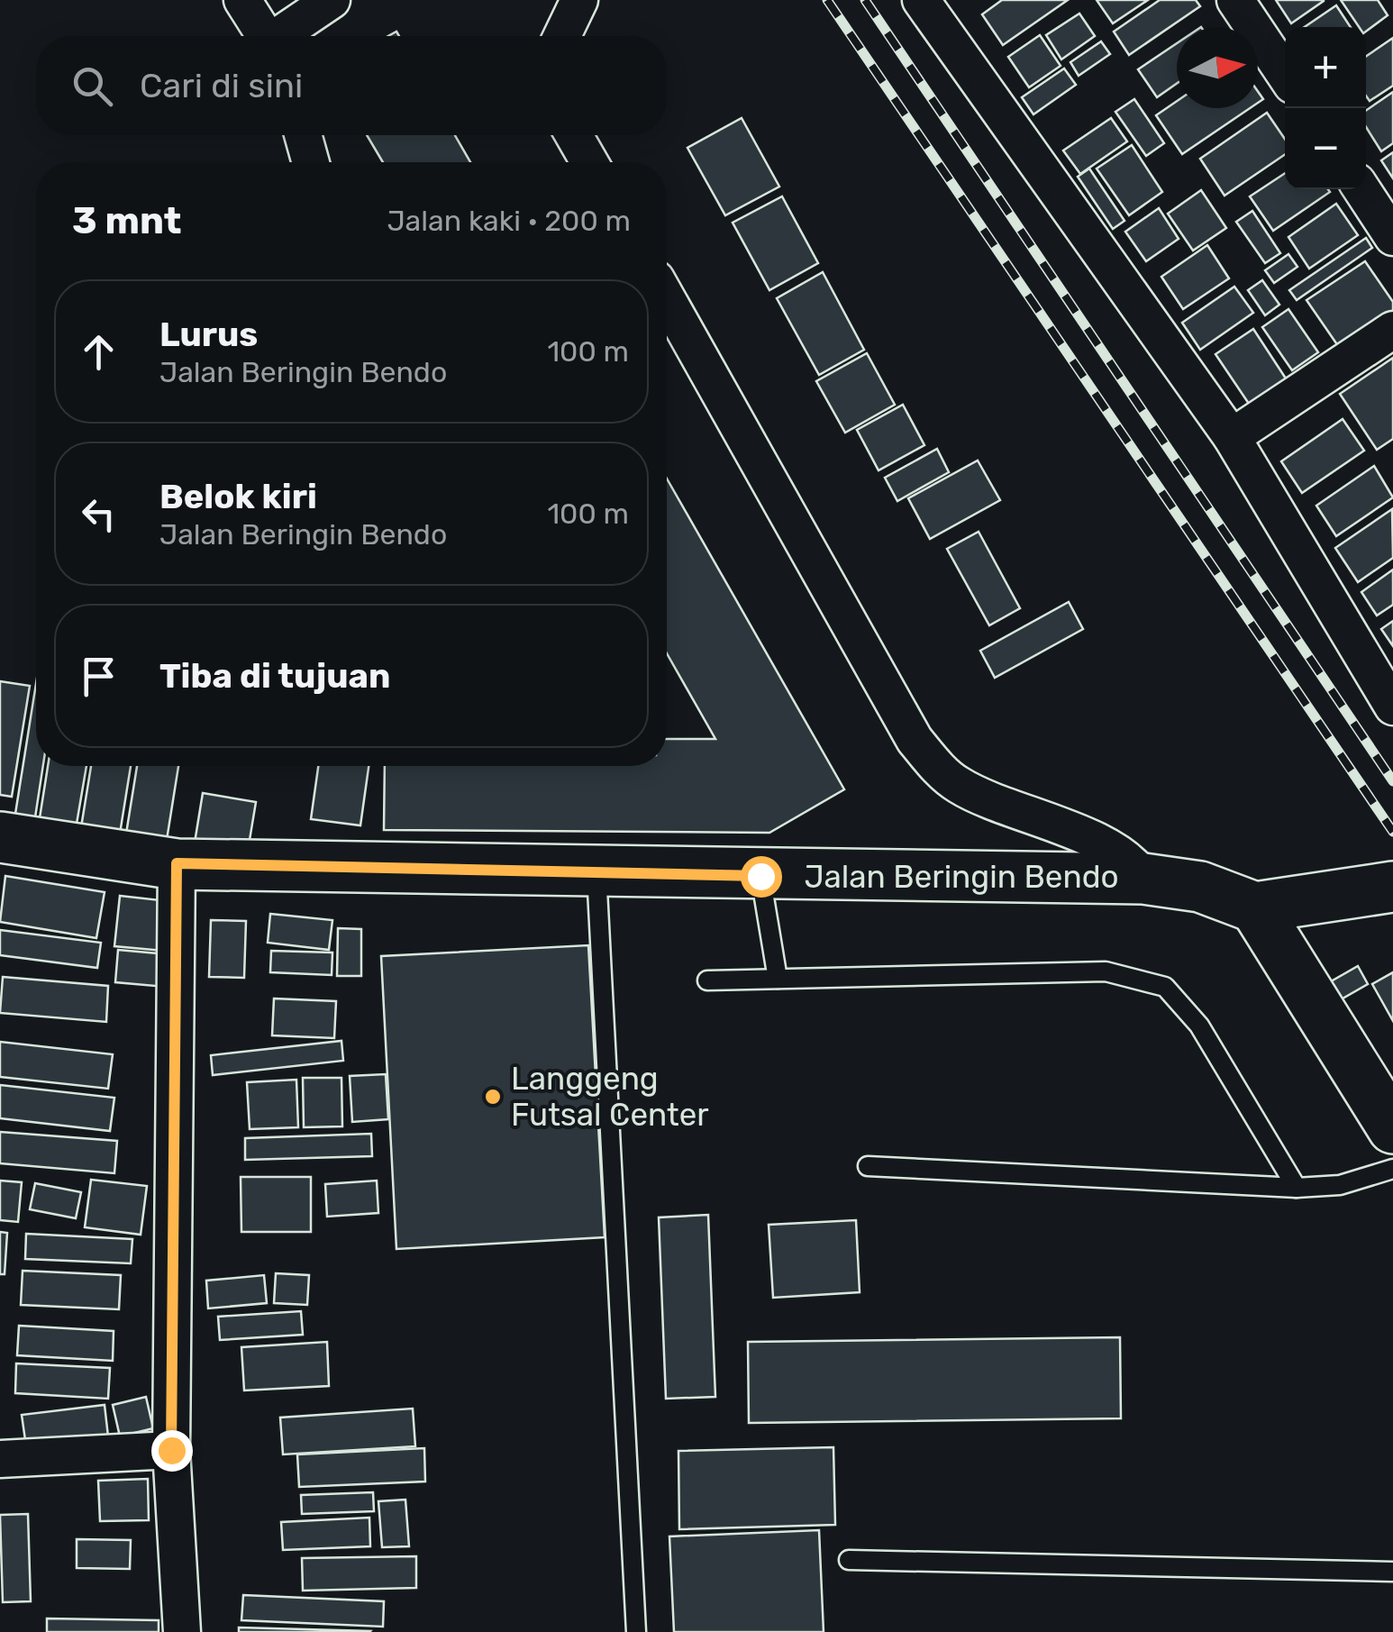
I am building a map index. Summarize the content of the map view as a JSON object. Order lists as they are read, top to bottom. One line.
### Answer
{"streets":{"street":["Jalan Beringin Bendo"]},"places":["Langgeng Futsal Center"],"north":"right","page":{"map_buttons":["+","−"],"search":"Cari di sini","heading":["3 mnt","Jalan kaki · 200 m"],"list":[["Lurus","Jalan Beringin Bendo","100 m"],["Belok kiri","Jalan Beringin Bendo","100 m"],"Tiba di tujuan"]}}
